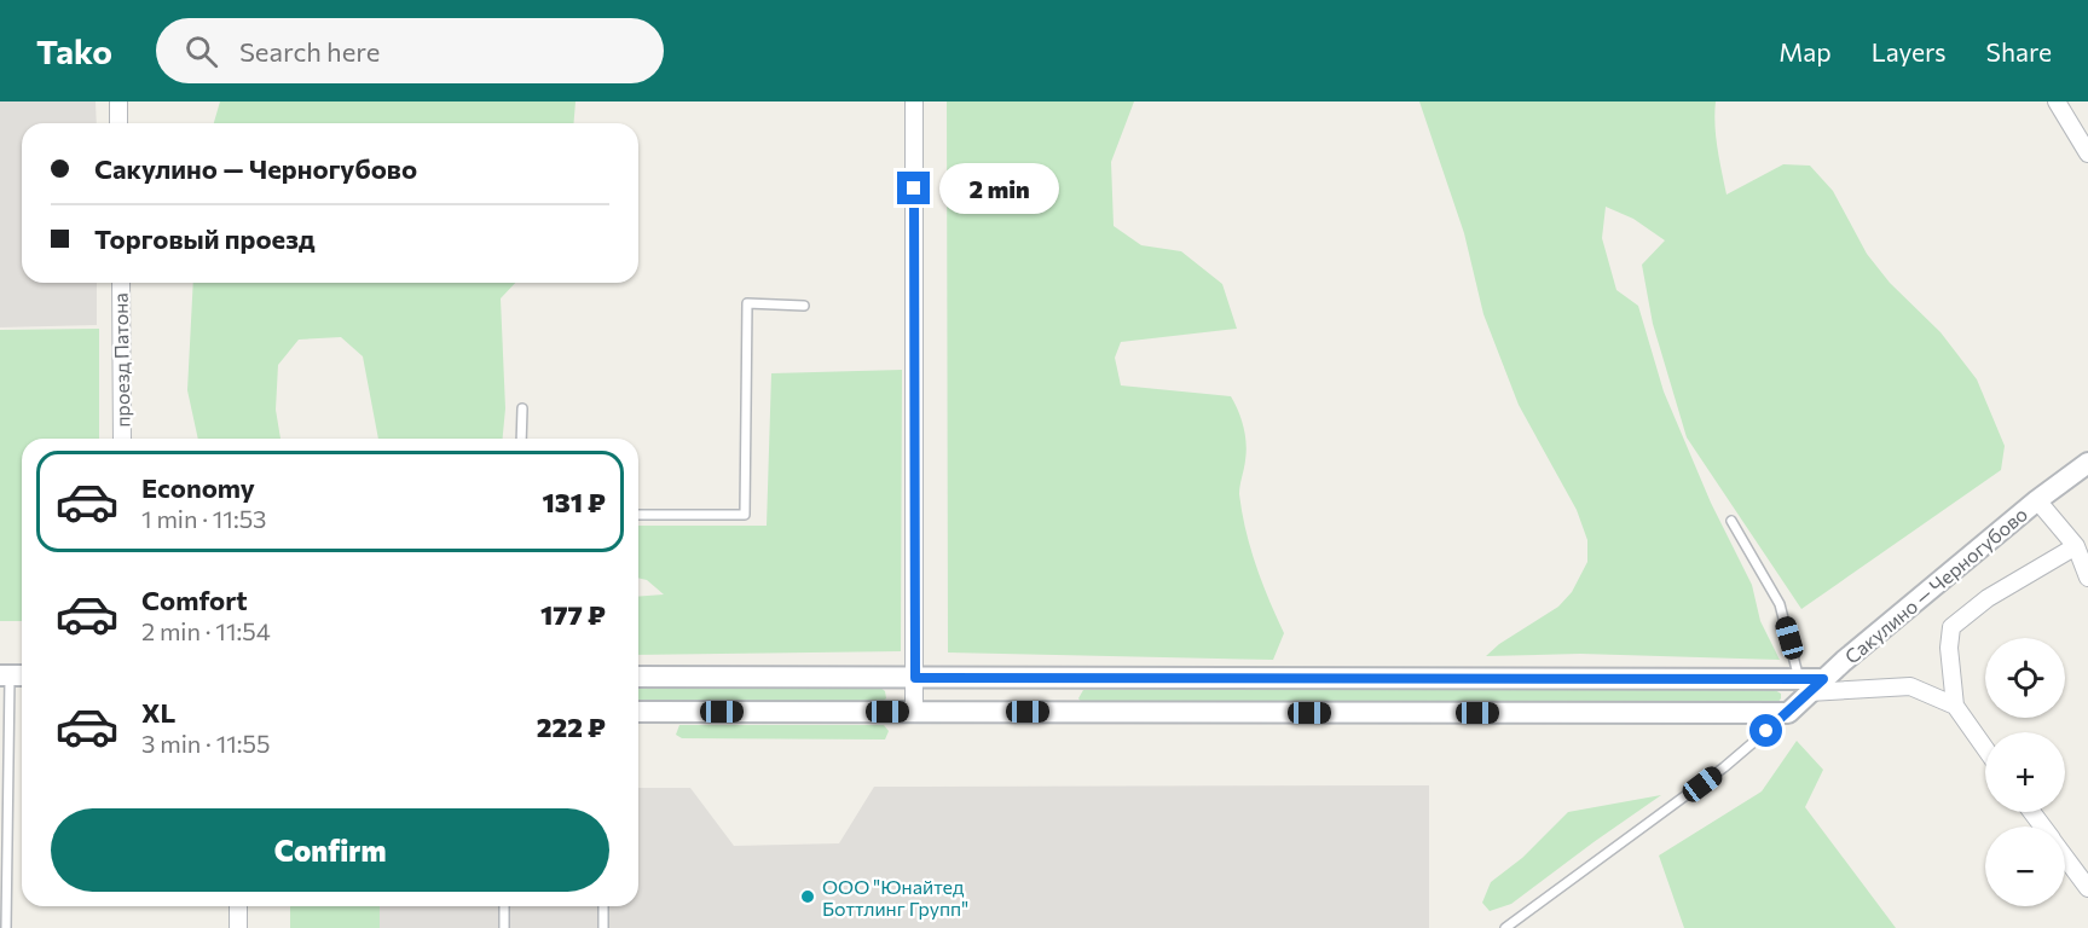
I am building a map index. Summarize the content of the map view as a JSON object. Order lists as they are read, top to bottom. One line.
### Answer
{"streets":{"street":["проезд Патона","Сакулино — Черногубово"]},"places":["ООО \"Юнайтед Боттлинг Групп\""],"page":{"header":"Tako","search":"Search here","nav":["Map","Layers","Share"],"banner":["Сакулино — Черногубово","Торговый проезд"],"bubble":"2 min","list":[{"name":"Economy","note":"1 min · 11:53","value":"131 ₽"},{"name":"Comfort","note":"2 min · 11:54","value":"177 ₽"},{"name":"XL","note":"3 min · 11:55","value":"222 ₽"}],"map_buttons":["+","−"],"buttons":"Confirm"}}
